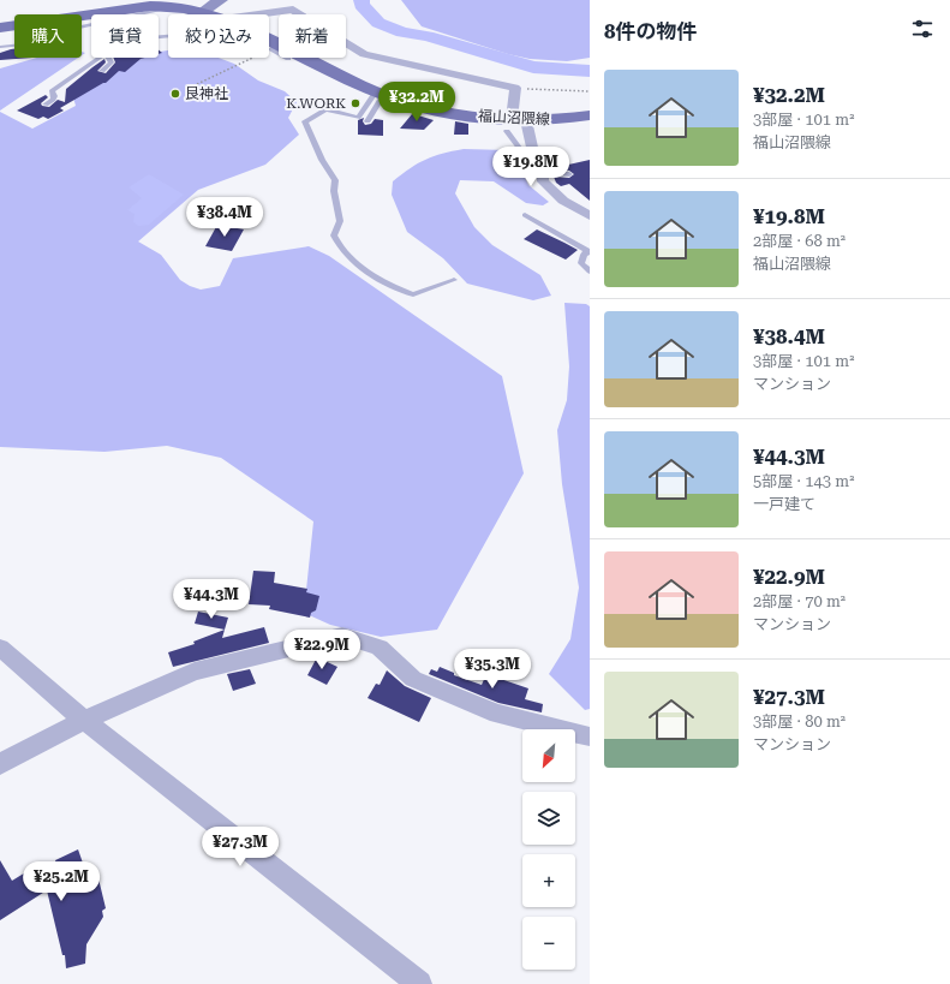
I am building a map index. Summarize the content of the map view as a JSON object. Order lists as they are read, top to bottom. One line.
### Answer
{"streets":{"main road":["福山沼隈線"]},"places":["艮神社","K.WORK"],"north":"bottom left","page":{"heading":"8件の物件","chip":["購入","賃貸","絞り込み","新着"],"list":[{"name":"¥32.2M","note":"3部屋 · 101 m² · 福山沼隈線"},{"name":"¥19.8M","note":"2部屋 · 68 m² · 福山沼隈線"},{"name":"¥38.4M","note":"3部屋 · 101 m² · マンション"},{"name":"¥44.3M","note":"5部屋 · 143 m² · 一戸建て"},{"name":"¥22.9M","note":"2部屋 · 70 m² · マンション"},{"name":"¥27.3M","note":"3部屋 · 80 m² · マンション"}],"price":["¥32.2M","¥19.8M","¥38.4M","¥44.3M","¥22.9M","¥35.3M","¥27.3M","¥25.2M"],"map_buttons":["+","−"]}}
